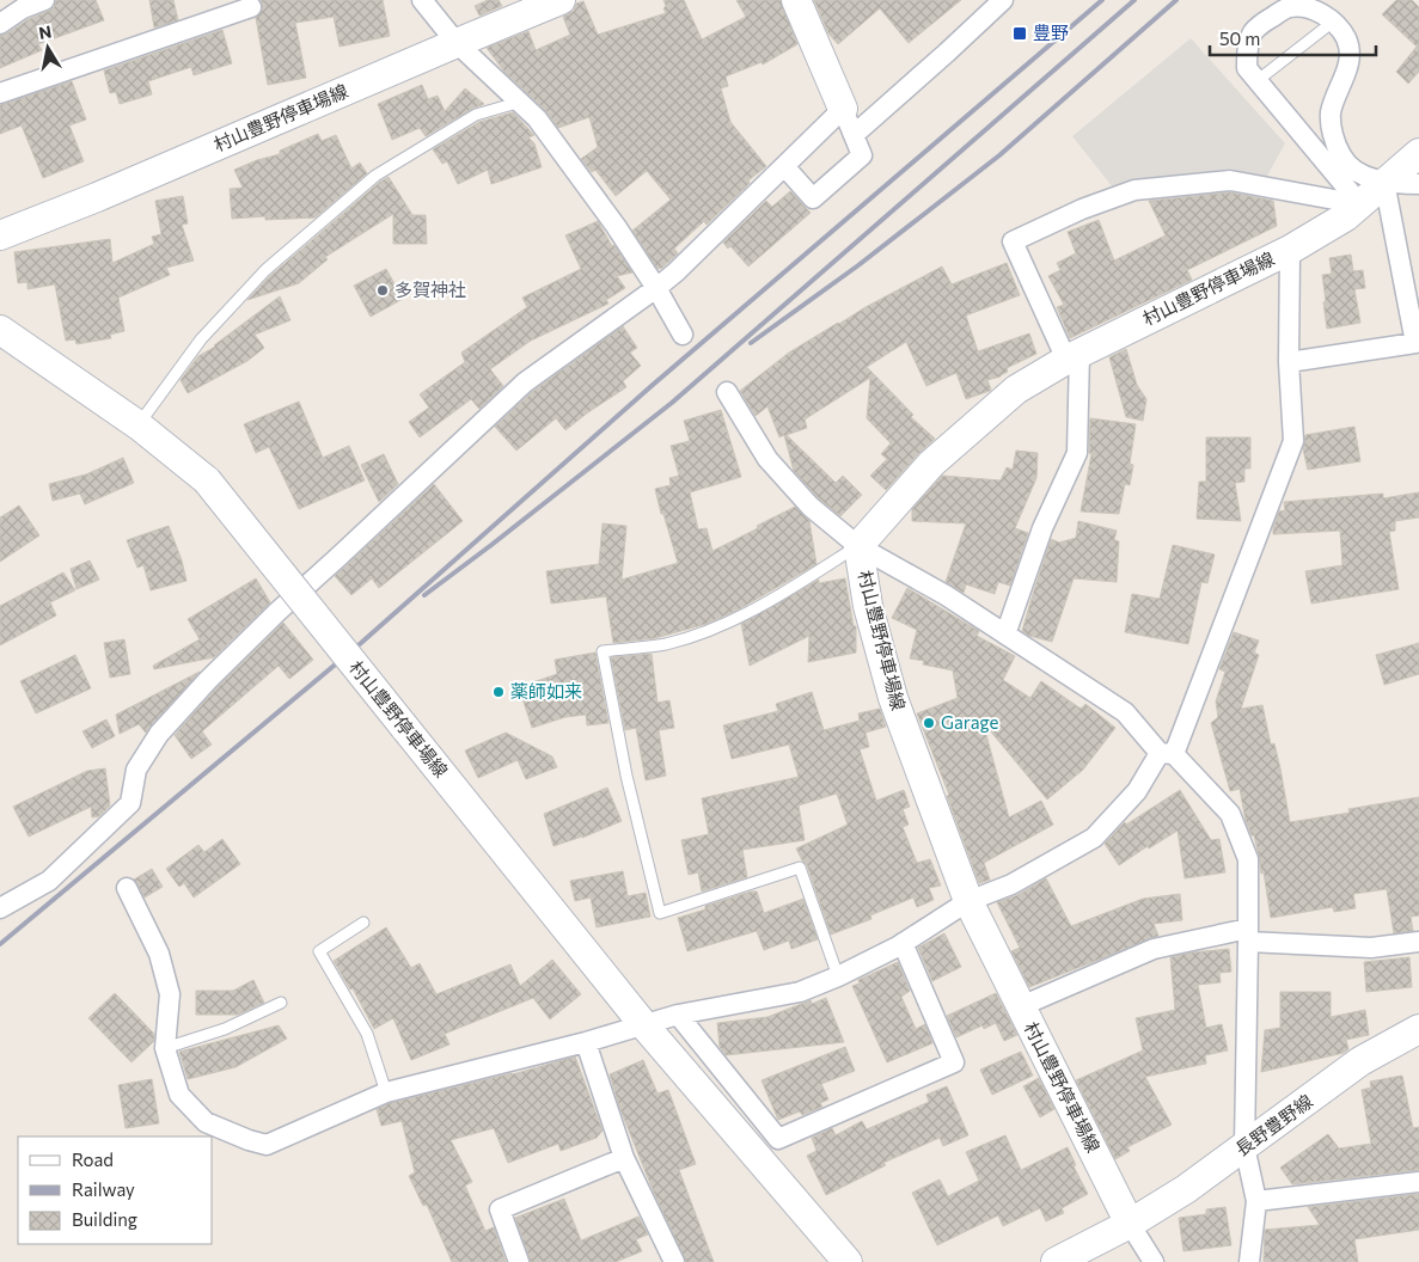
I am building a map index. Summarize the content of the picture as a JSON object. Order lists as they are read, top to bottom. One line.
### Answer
{"streets":{"main road":["村山豊野停車場線","長野豊野線"]},"crossings":[["村山豊野停車場線","長野豊野線"]],"places":{"transit":["豊野"],"other":["多賀神社","薬師如来","Garage"]},"legend":["Road","Railway","Building"],"scale_bar":"50 m","north":"top"}
